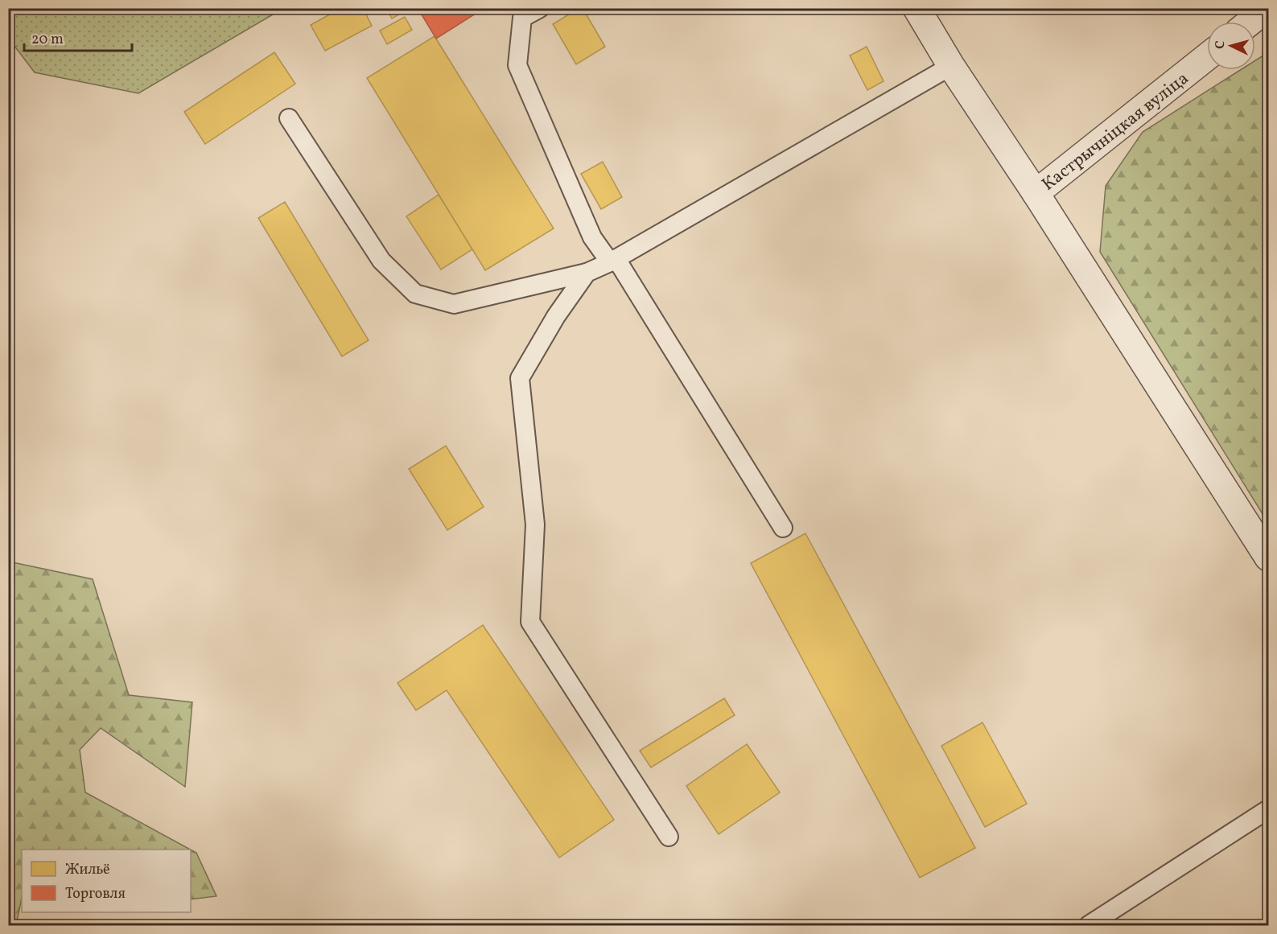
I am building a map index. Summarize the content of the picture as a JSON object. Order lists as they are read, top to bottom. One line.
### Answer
{"streets":{"street":["Кастрычніцкая вуліца"]},"legend":["Жильё","Торговля"],"scale_bar":"20 m","north":"left"}
